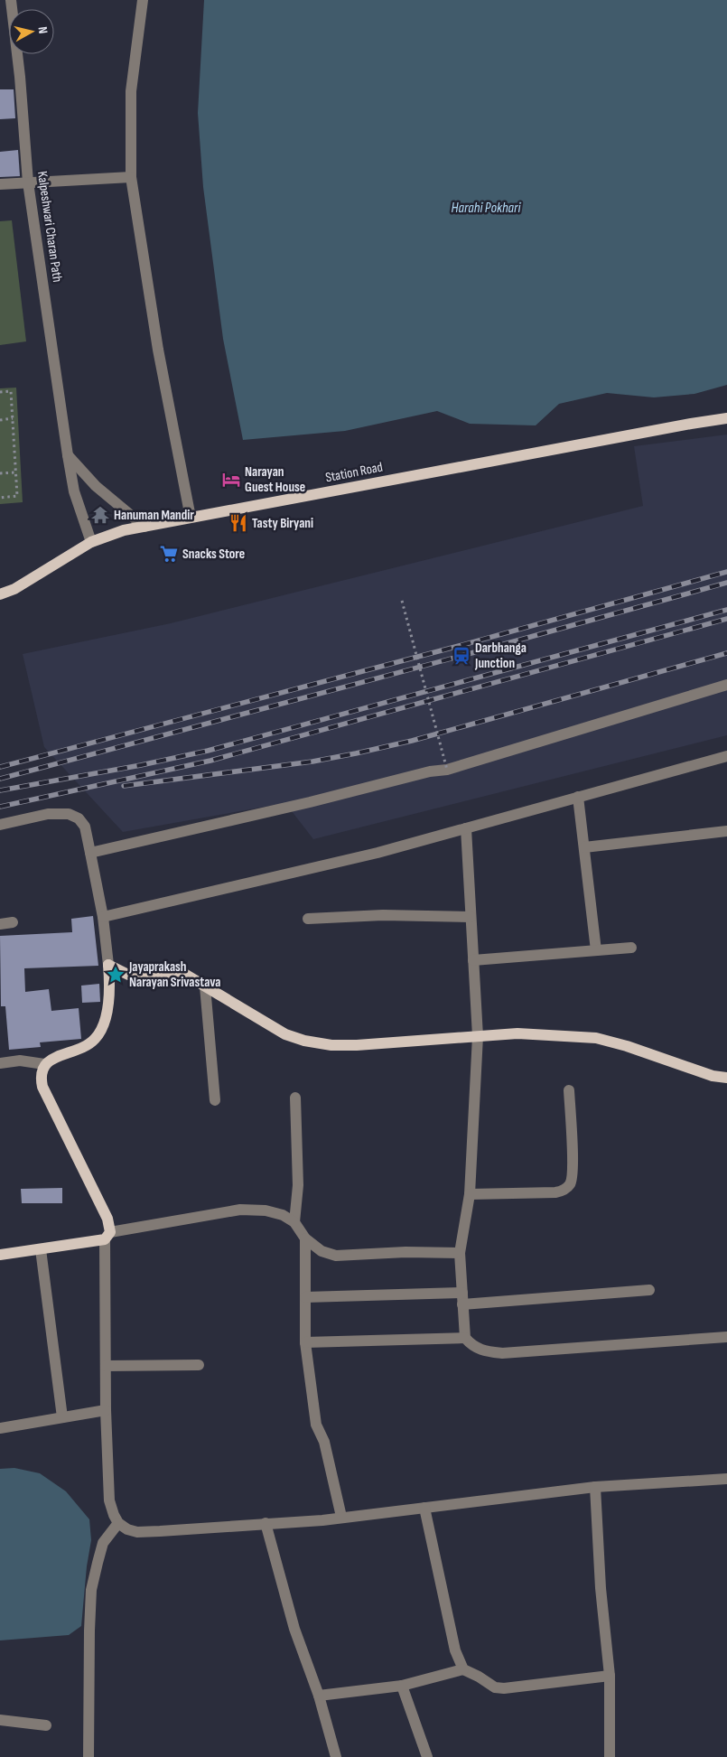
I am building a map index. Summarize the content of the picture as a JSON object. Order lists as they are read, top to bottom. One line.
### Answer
{"streets":{"main road":["Station Road"],"street":["Kalpeshwari Charan Path"]},"crossings":[["Kalpeshwari Charan Path","Station Road"]],"water":["Harahi Pokhari"],"places":{"hotel":["Narayan Guest House"],"temple":["Hanuman Mandir"],"restaurant":["Tasty Biryani"],"supermarket":["Snacks Store"],"station":["Darbhanga Junction"],"place":["Jayaprakash Narayan Srivastava"]},"north":"right"}
